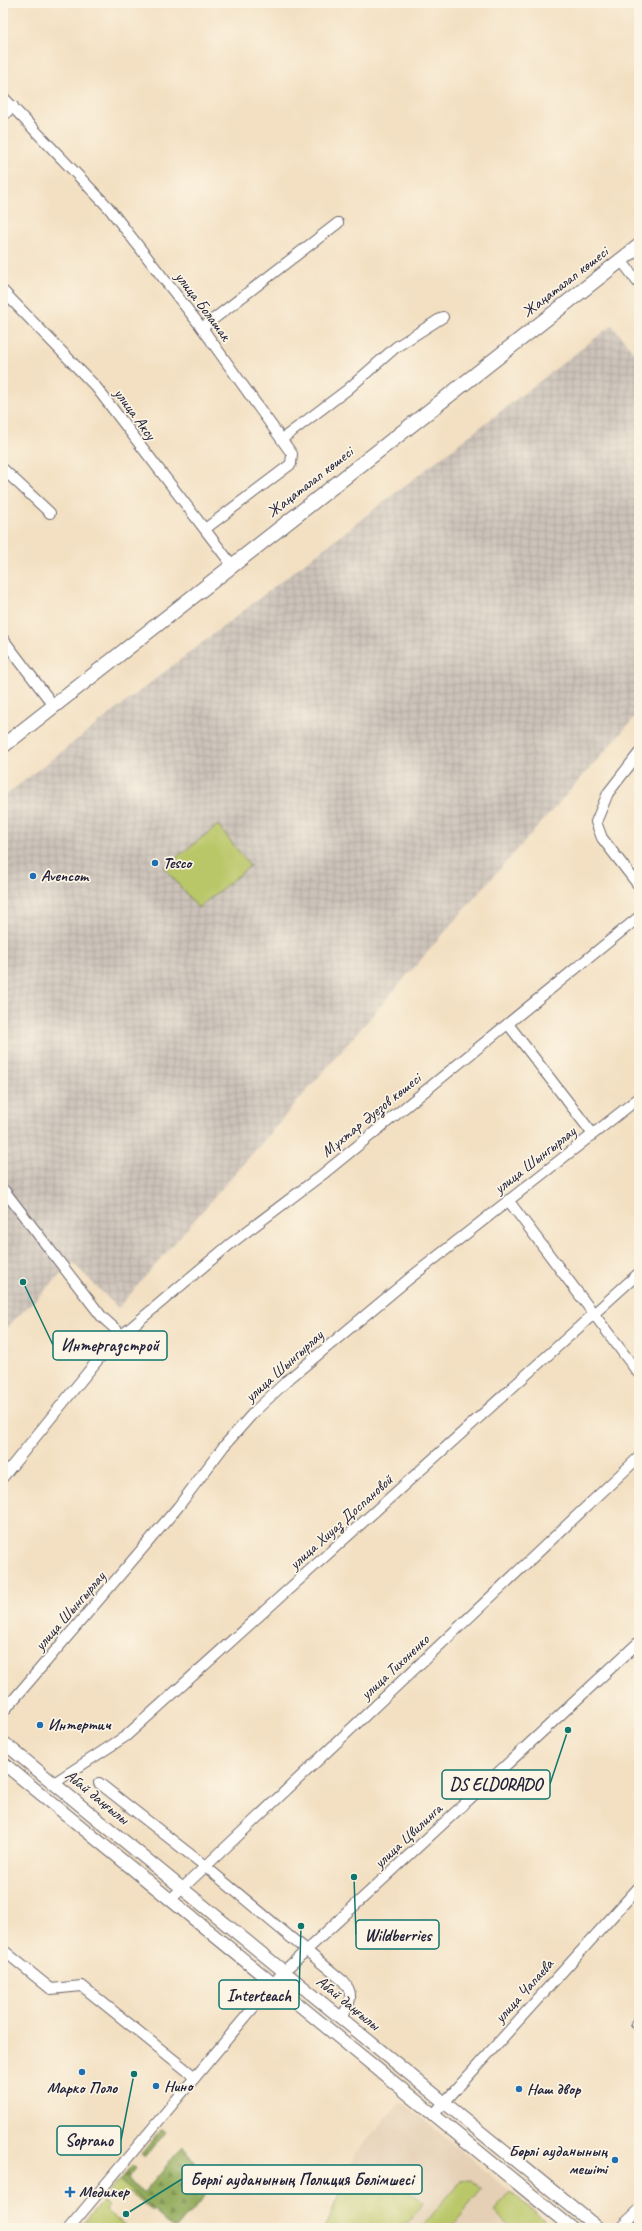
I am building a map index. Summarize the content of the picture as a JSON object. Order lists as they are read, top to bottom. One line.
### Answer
{"streets":{"main road":["Жаңаталап көшесі"],"street":["улица Болашак","улица Аксу","Мұхтар Әуезов көшесі","улица Шынгырлау","улица Хиуаз Доспановой","улица Тихоненко","Абай даңғылы","улица Цвилинга","улица Чапаева"]},"crossings":[["Жаңаталап көшесі","улица Аксу"],["улица Болашак","улица Аксу"],["улица Хиуаз Доспановой","Абай даңғылы"],["улица Тихоненко","Абай даңғылы"],["Абай даңғылы","улица Цвилинга"],["Абай даңғылы","улица Чапаева"]],"places":{"other":["Tesco","Avencom","Интергазстрой","Интертич","DS ELDORADO","Wildberries","Interteach","Марко Поло","Soprano","Нино","Наш двор","Бөрлі ауданының мешіті","Бөрлі ауданының Полиция Бөлімшесі"],"health":["Медикер"]}}
